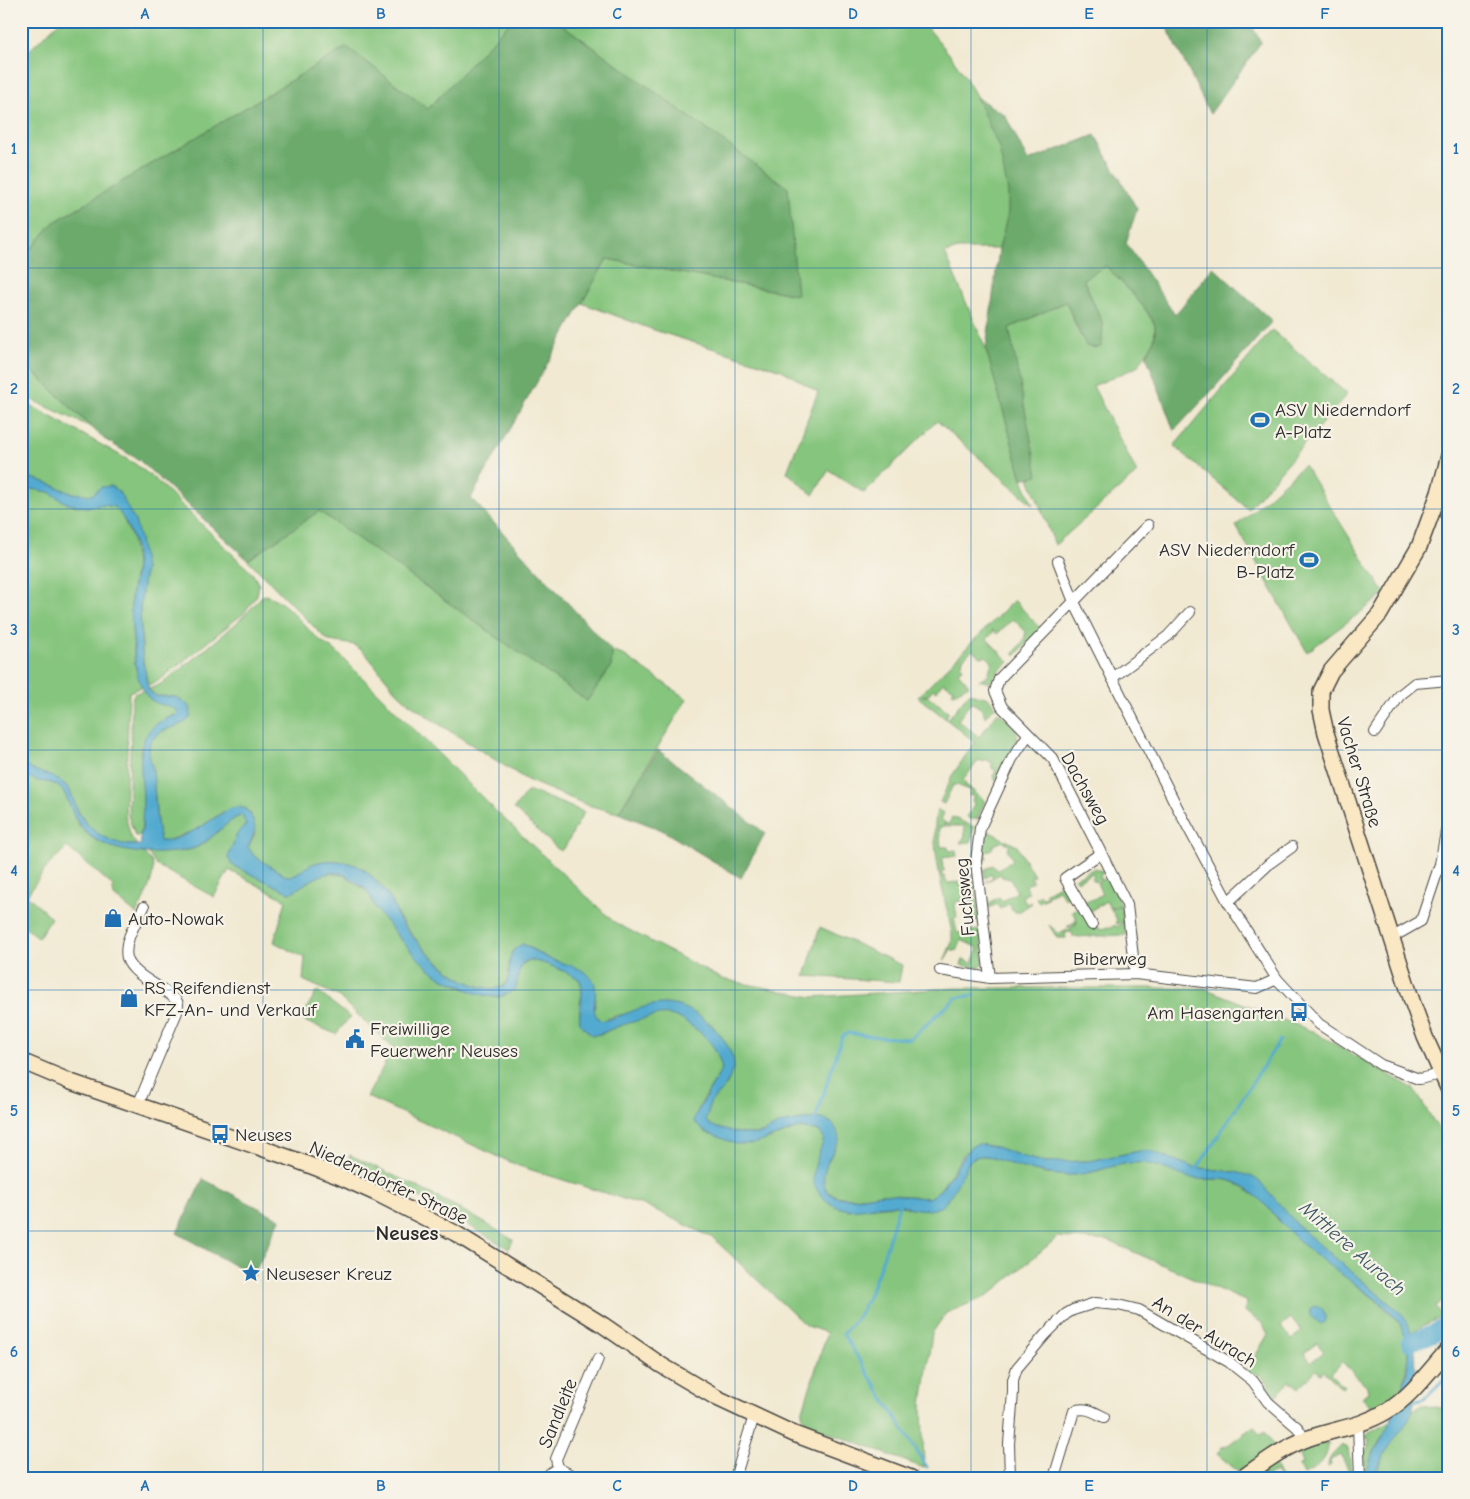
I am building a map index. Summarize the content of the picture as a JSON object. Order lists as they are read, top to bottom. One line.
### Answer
{"streets":{"main road":["Vacher Straße","Niederndorfer Straße"],"street":["Dachsweg","Fuchsweg","Biberweg","An der Aurach","Sandleite"]},"crossings":[["Dachsweg","Fuchsweg"],["Dachsweg","Biberweg"],["Fuchsweg","Biberweg"]],"districts":["Neuses"],"water":["Mittlere Aurach"],"places":{"sports":["ASV Niederndorf A-Platz","ASV Niederndorf B-Platz"],"shop":["Auto-Nowak","RS Reifendienst KFZ-An- und Verkauf"],"bus stop":["Am Hasengarten","Neuses"],"public building":["Freiwillige Feuerwehr Neuses"],"place":["Neuseser Kreuz"]},"grid":{"columns":["A","B","C","D","E","F"],"rows":["1","2","3","4","5","6"]}}
